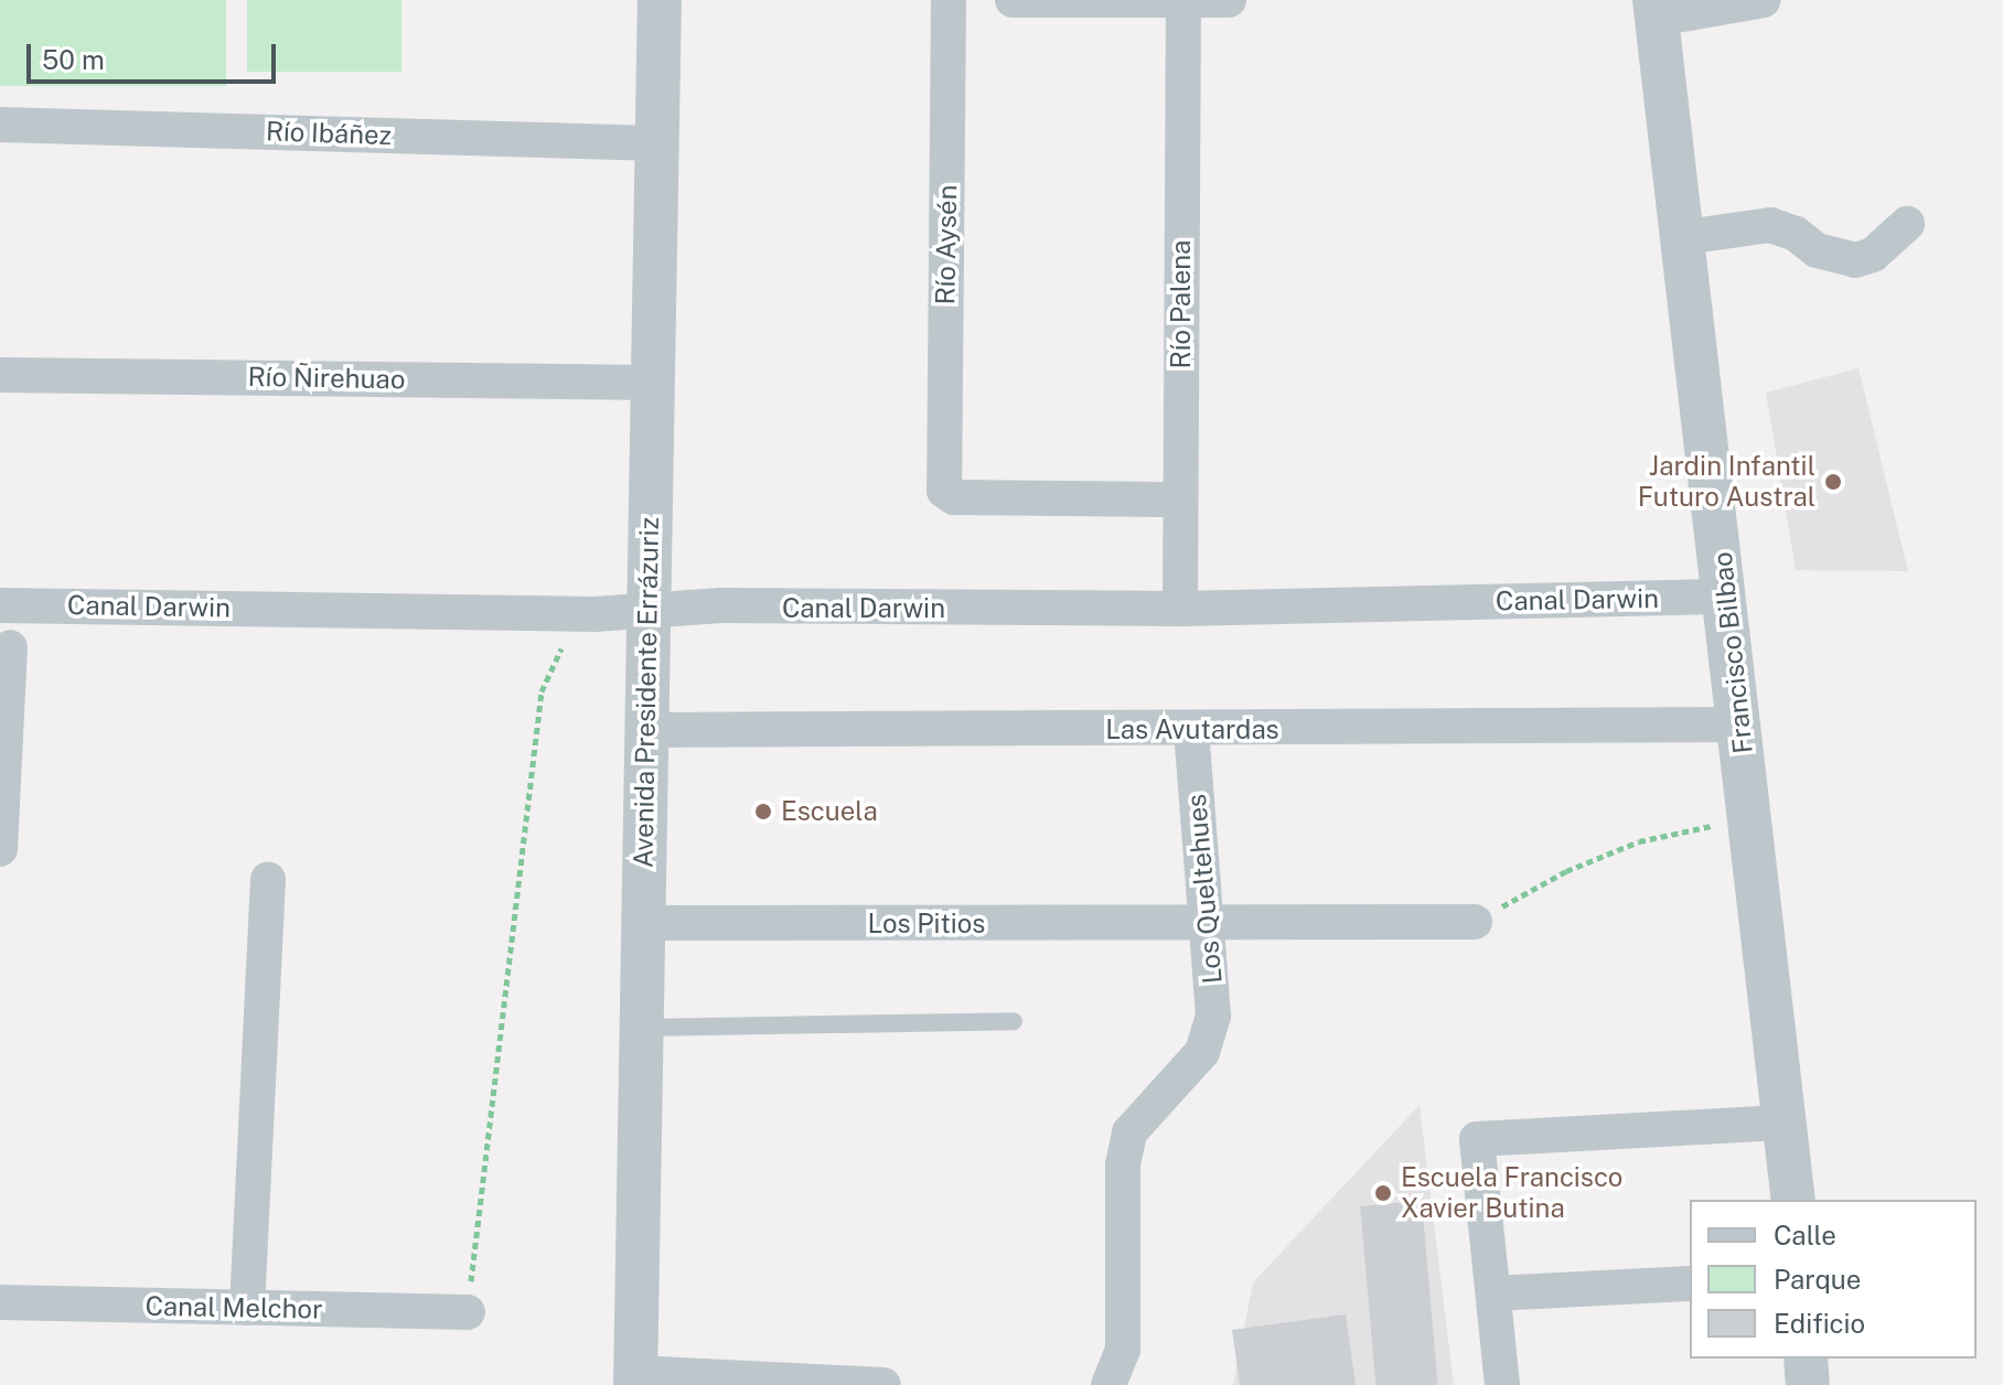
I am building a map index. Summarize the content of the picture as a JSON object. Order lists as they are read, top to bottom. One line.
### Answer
{"streets":{"street":["Río Ibáñez","Río Aysén","Río Palena","Río Ñirehuao","Canal Darwin","Francisco Bilbao","Avenida Presidente Errázuriz","Las Avutardas","Los Queltehues","Los Pitios","Canal Melchor"]},"crossings":[["Río Ibáñez","Avenida Presidente Errázuriz"],["Río Aysén","Río Palena"],["Río Palena","Canal Darwin"],["Río Ñirehuao","Avenida Presidente Errázuriz"],["Canal Darwin","Francisco Bilbao"],["Canal Darwin","Avenida Presidente Errázuriz"],["Francisco Bilbao","Las Avutardas"],["Avenida Presidente Errázuriz","Las Avutardas"],["Avenida Presidente Errázuriz","Los Pitios"],["Las Avutardas","Los Queltehues"],["Los Queltehues","Los Pitios"]],"places":["Jardin Infantil Futuro Austral","Escuela","Escuela Francisco Xavier Butina"],"legend":["Calle","Parque","Edificio"],"scale_bar":"50 m"}
